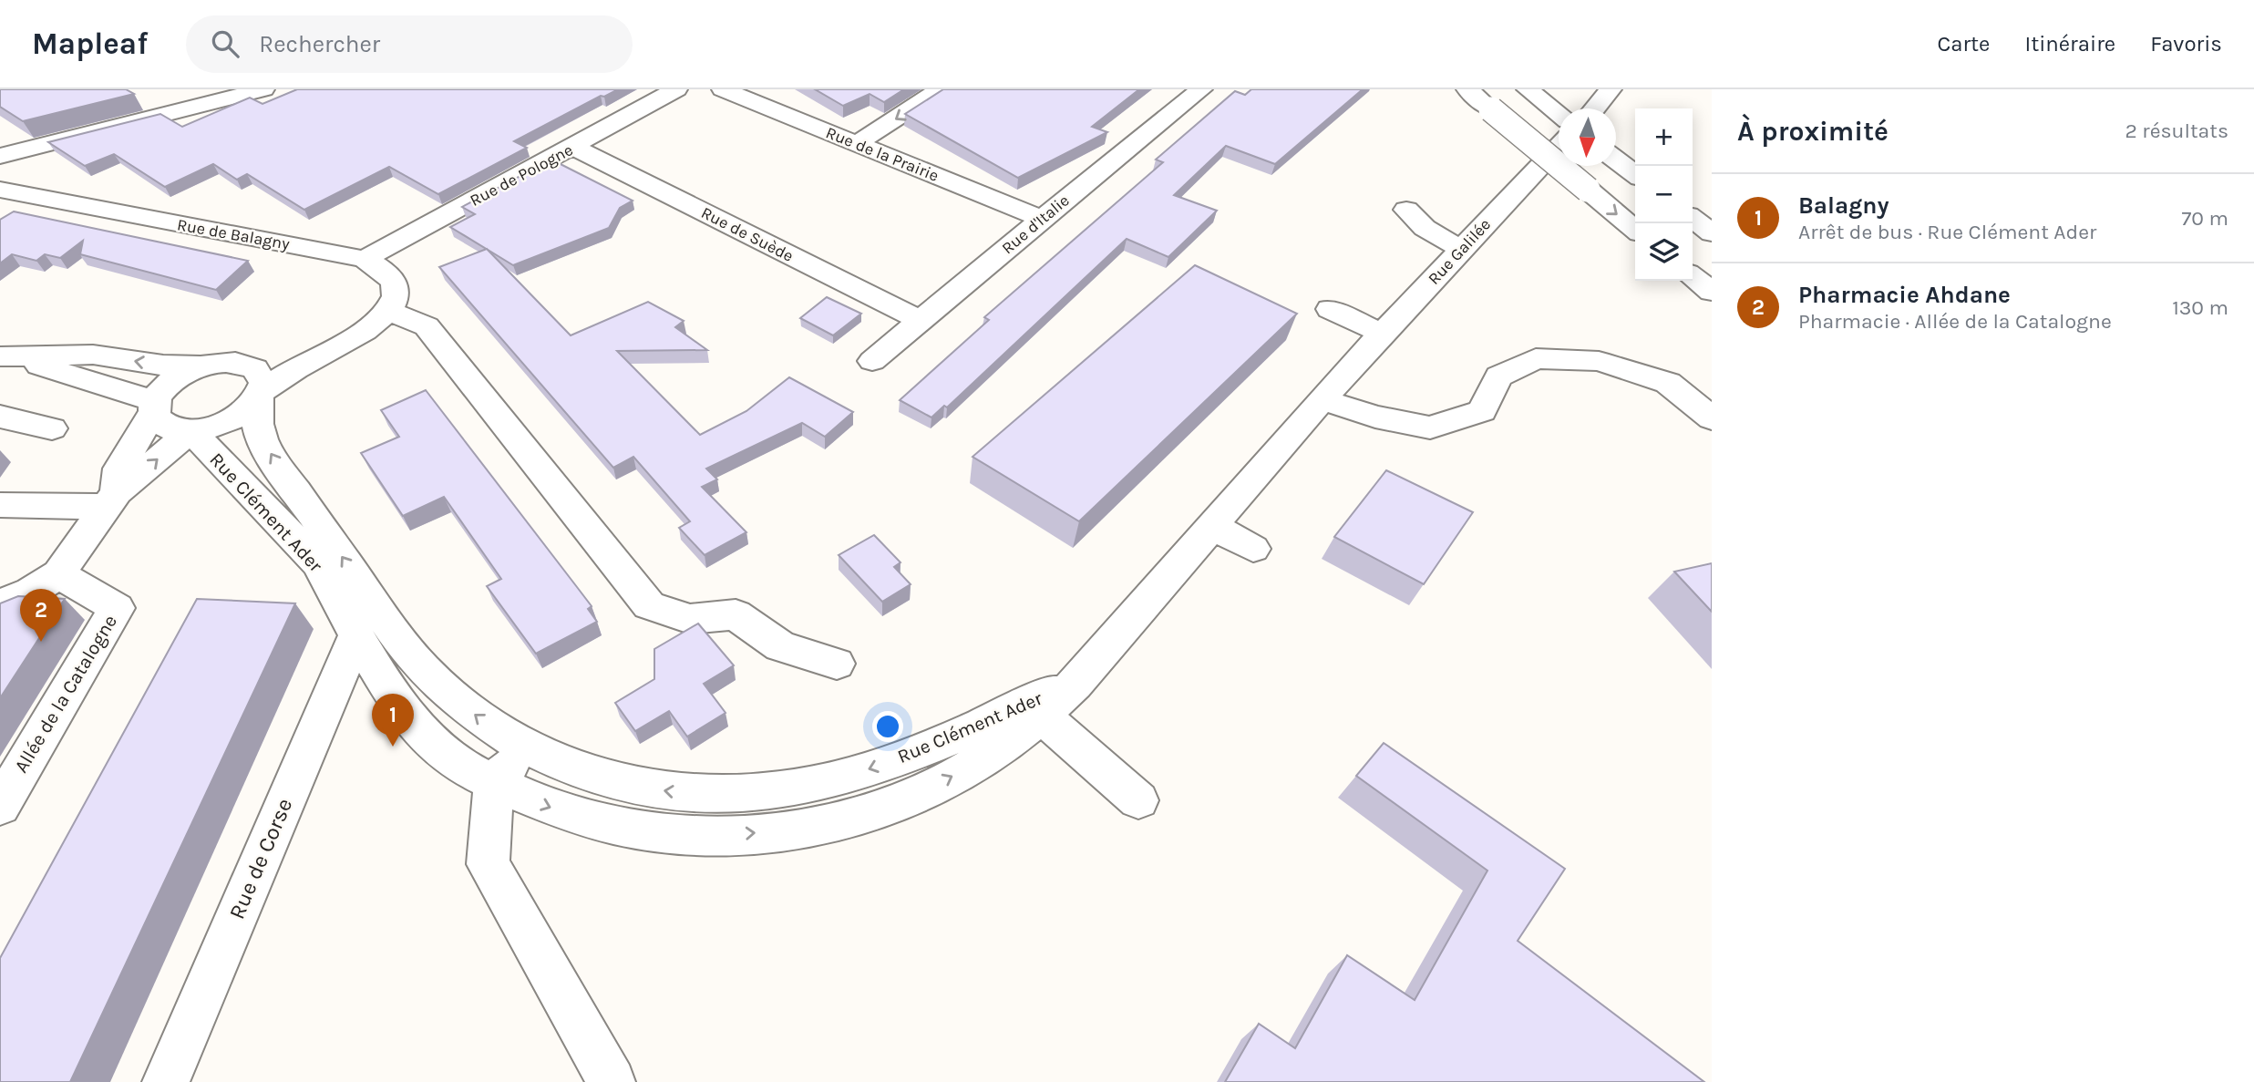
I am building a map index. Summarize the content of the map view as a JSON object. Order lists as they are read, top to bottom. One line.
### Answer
{"streets":{"main road":["Rue de la Prairie","Rue de Pologne","Rue d'Italie","Rue de Balagny","Rue de Suède","Rue Galilée","Rue Clément Ader","Allée de la Catalogne","Rue de Corse"]},"crossings":[["Rue de la Prairie","Rue d'Italie"],["Rue de Pologne","Rue de Balagny"],["Rue de Pologne","Rue de Suède"],["Rue d'Italie","Rue de Suède"],["Rue Galilée","Rue Clément Ader"],["Rue Clément Ader","Rue de Corse"]],"north":"bottom","page":{"header":"Mapleaf","search":"Rechercher","nav":["Carte","Itinéraire","Favoris"],"heading":["À proximité","2 résultats"],"map_buttons":["+","−"],"list":[{"mark":"1","name":"Balagny","note":"Arrêt de bus · Rue Clément Ader","value":"70 m"},{"mark":"2","name":"Pharmacie Ahdane","note":"Pharmacie · Allée de la Catalogne","value":"130 m"}],"pins":["2","1"]}}
